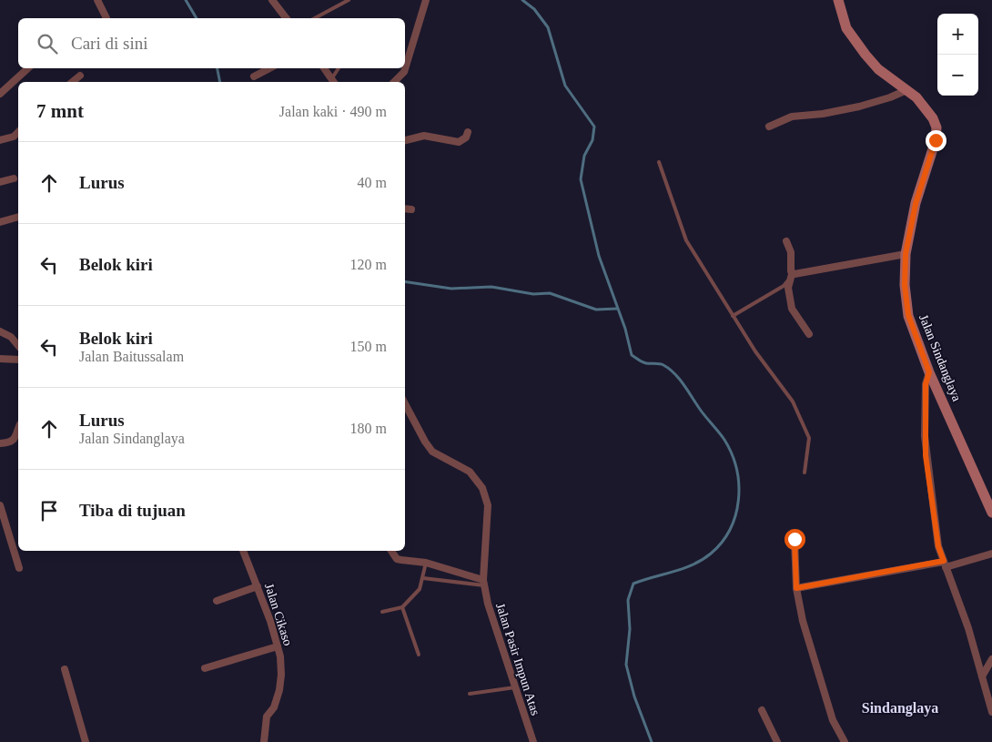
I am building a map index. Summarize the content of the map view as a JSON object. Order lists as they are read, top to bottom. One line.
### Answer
{"streets":{"street":["Jalan Sindanglaya","Jalan Cikaso","Jalan Pasir Impun Atas"]},"districts":["Sindanglaya"],"page":{"map_buttons":["+","−"],"search":"Cari di sini","heading":["7 mnt","Jalan kaki · 490 m"],"list":[["Lurus","40 m"],["Belok kiri","120 m"],["Belok kiri","Jalan Baitussalam","150 m"],["Lurus","Jalan Sindanglaya","180 m"],"Tiba di tujuan"]}}
